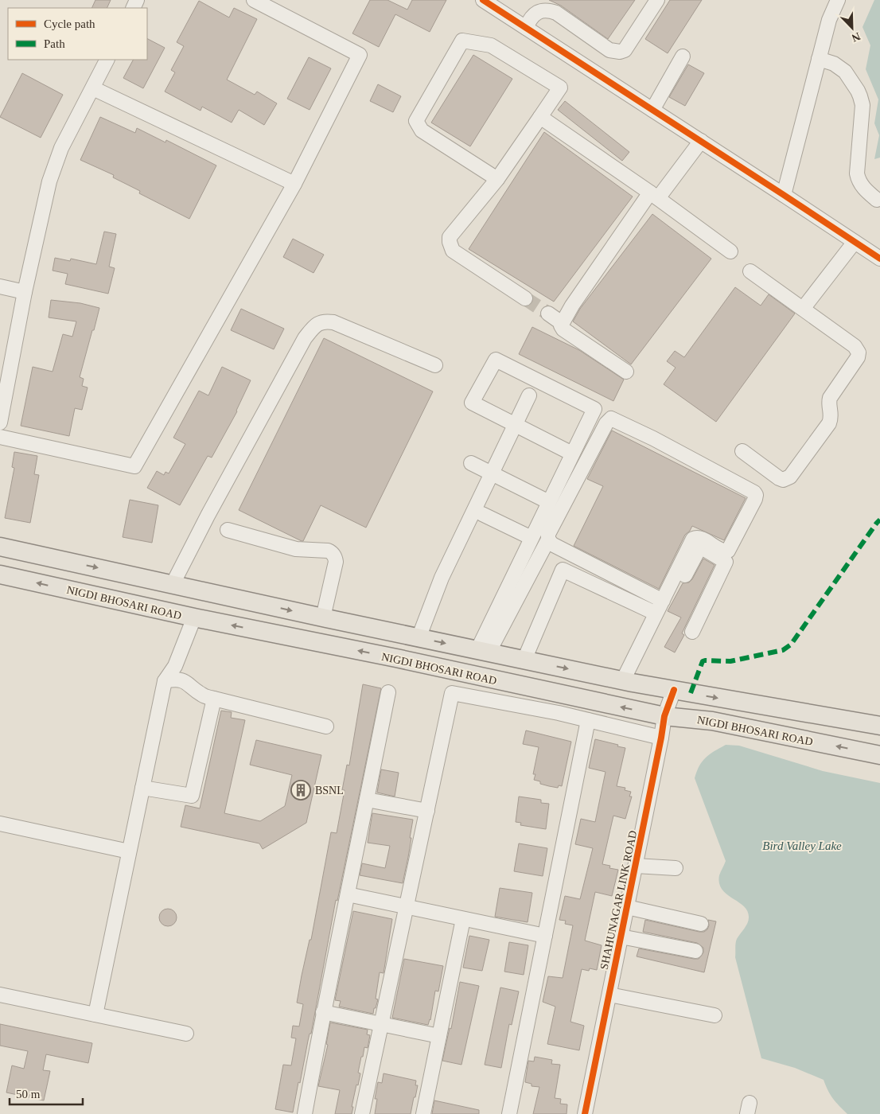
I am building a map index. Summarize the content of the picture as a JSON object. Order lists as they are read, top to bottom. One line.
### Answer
{"streets":{"main road":["NIGDI BHOSARI ROAD"],"street":["SHAHUNAGAR LINK ROAD"]},"crossings":[["NIGDI BHOSARI ROAD","SHAHUNAGAR LINK ROAD"]],"water":["Bird Valley Lake"],"places":{"building":["BSNL"]},"legend":["Cycle path","Path"],"scale_bar":"50 m","north":"bottom right"}
